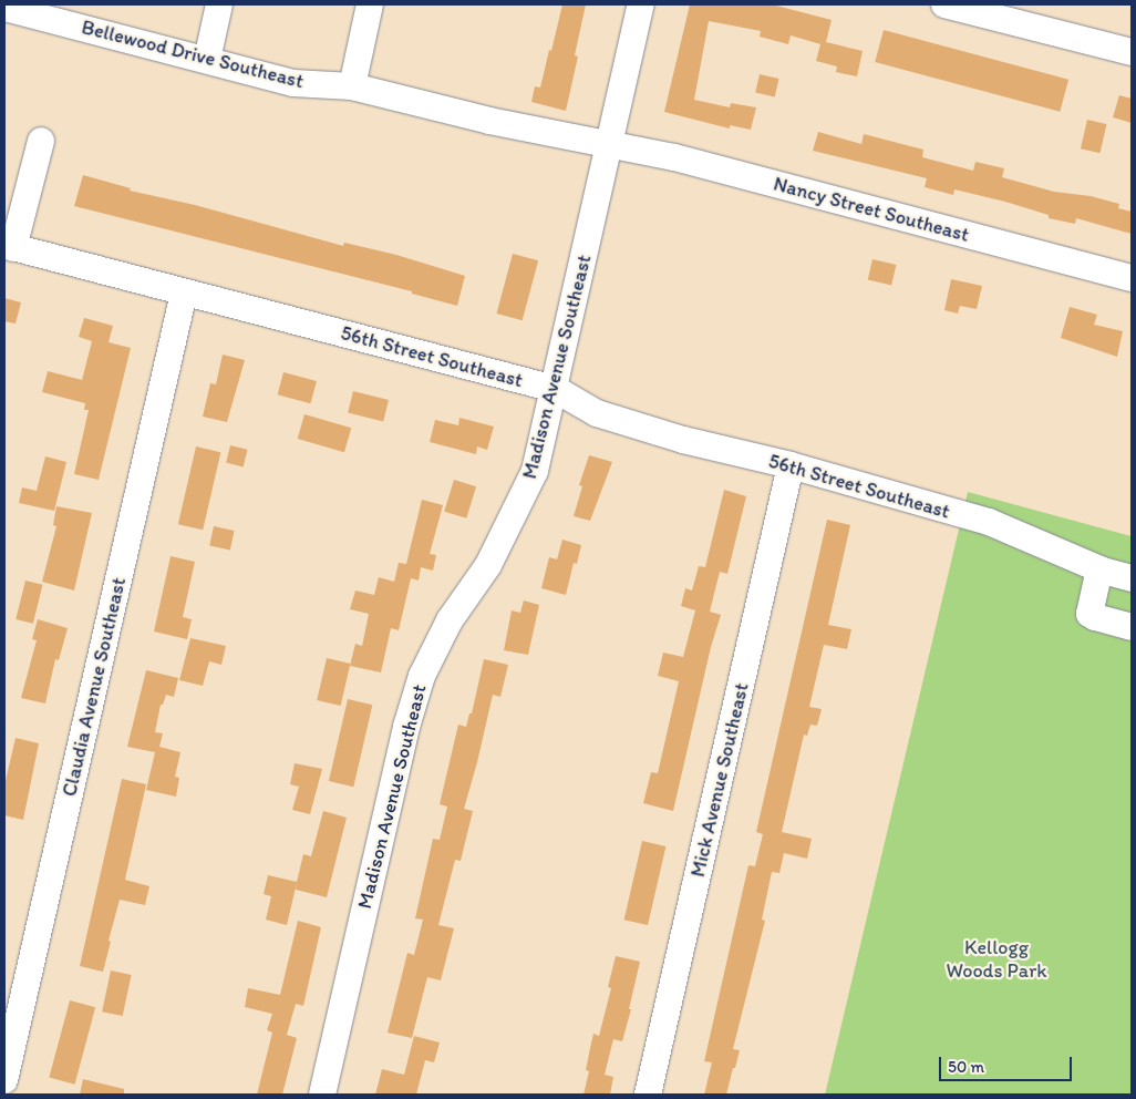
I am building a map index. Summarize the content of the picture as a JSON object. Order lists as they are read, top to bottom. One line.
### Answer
{"streets":{"street":["Bellewood Drive Southeast","Nancy Street Southeast","56th Street Southeast","Madison Avenue Southeast","Claudia Avenue Southeast","Mick Avenue Southeast"]},"crossings":[["Bellewood Drive Southeast","Nancy Street Southeast"],["Bellewood Drive Southeast","Madison Avenue Southeast"],["Nancy Street Southeast","Madison Avenue Southeast"],["56th Street Southeast","Madison Avenue Southeast"],["56th Street Southeast","Claudia Avenue Southeast"],["56th Street Southeast","Mick Avenue Southeast"]],"parks":["Kellogg Woods Park"],"scale_bar":"50 m"}
